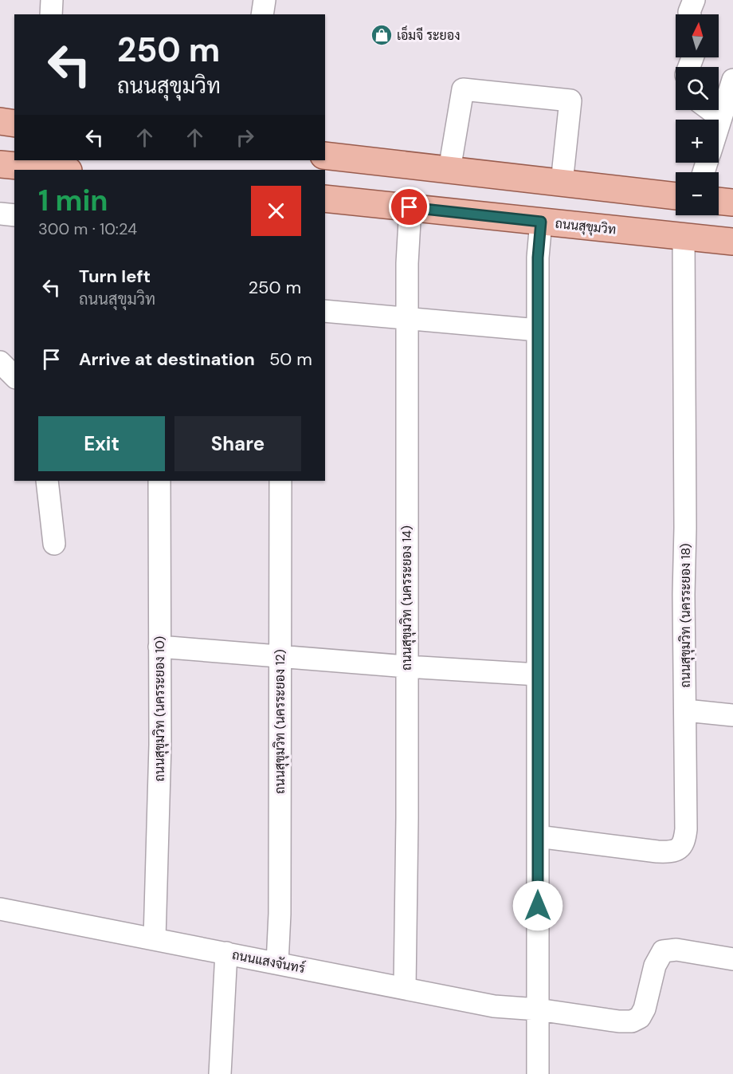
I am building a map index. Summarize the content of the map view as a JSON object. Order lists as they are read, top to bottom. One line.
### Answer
{"streets":{"main road":["ถนนสุขุมวิท"],"street":["ถนนสุขุมวิท (นครระยอง 14)","ถนนสุขุมวิท (นครระยอง 18)","ถนนสุขุมวิท (นครระยอง 10)","ถนนสุขุมวิท (นครระยอง 12)","ถนนแสงจันทร์"]},"crossings":[["ถนนสุขุมวิท","ถนนสุขุมวิท (นครระยอง 14)"],["ถนนสุขุมวิท","ถนนสุขุมวิท (นครระยอง 18)"],["ถนนสุขุมวิท (นครระยอง 14)","ถนนแสงจันทร์"],["ถนนสุขุมวิท (นครระยอง 10)","ถนนแสงจันทร์"],["ถนนสุขุมวิท (นครระยอง 12)","ถนนแสงจันทร์"]],"places":{"shop":["เอ็มจี ระยอง"]},"north":"top","page":{"map_buttons":["+","−"],"turn":["250 m","ถนนสุขุมวิท"],"heading":["1 min","300 m · 10:24"],"list":[{"name":"Turn left","note":"ถนนสุขุมวิท","value":"250 m"},{"name":"Arrive at destination","value":"50 m"}],"buttons":["Exit","Share"]}}
